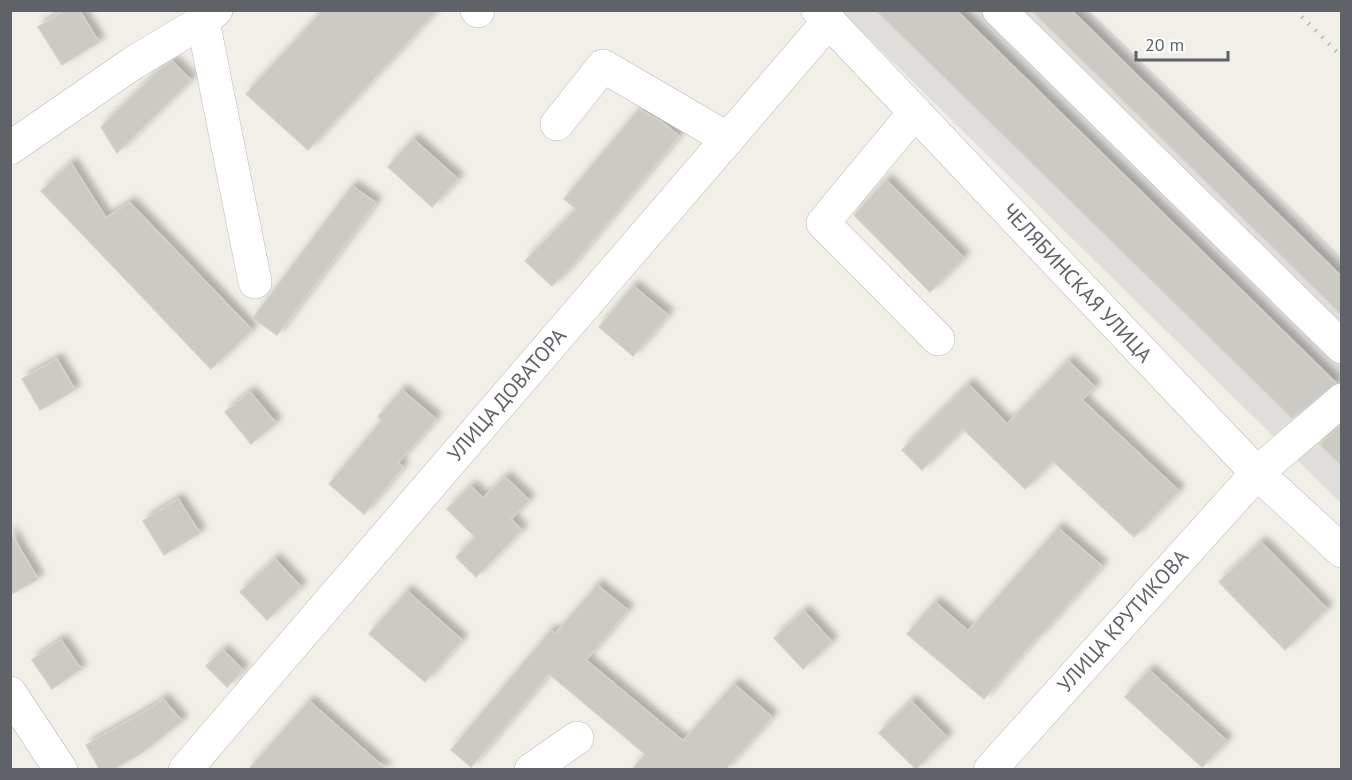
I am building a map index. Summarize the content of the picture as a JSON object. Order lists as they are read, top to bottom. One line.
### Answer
{"streets":{"street":["ЧЕЛЯБИНСКАЯ УЛИЦА","УЛИЦА ДОВАТОРА","УЛИЦА КРУТИКОВА"]},"crossings":[["ЧЕЛЯБИНСКАЯ УЛИЦА","УЛИЦА ДОВАТОРА"],["ЧЕЛЯБИНСКАЯ УЛИЦА","УЛИЦА КРУТИКОВА"]],"scale_bar":"20 m"}
